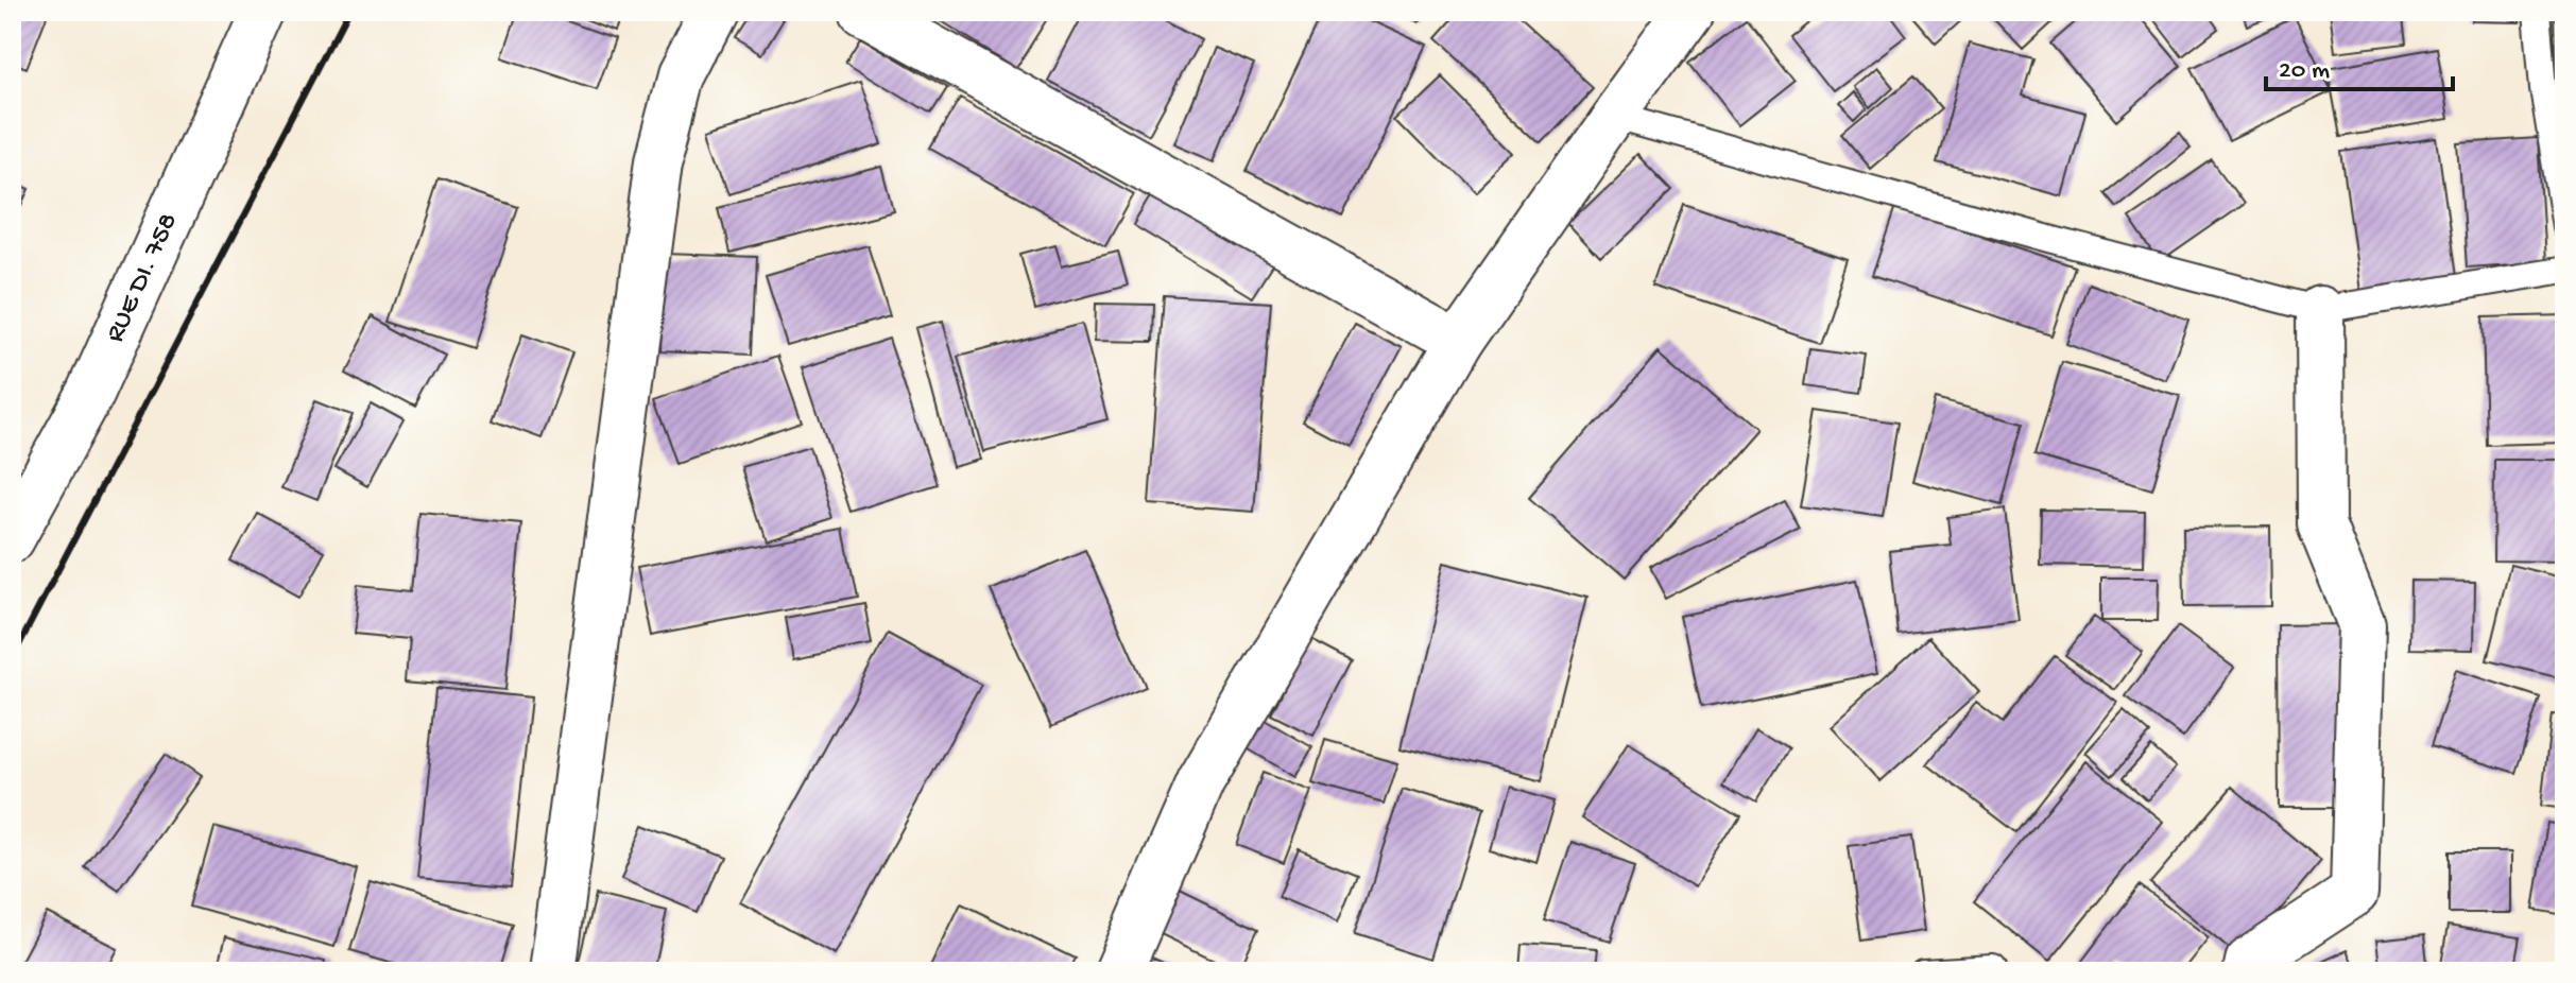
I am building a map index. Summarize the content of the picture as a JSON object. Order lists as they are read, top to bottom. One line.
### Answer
{"streets":{"street":["RUE DI. 758"]},"scale_bar":"20 m"}
